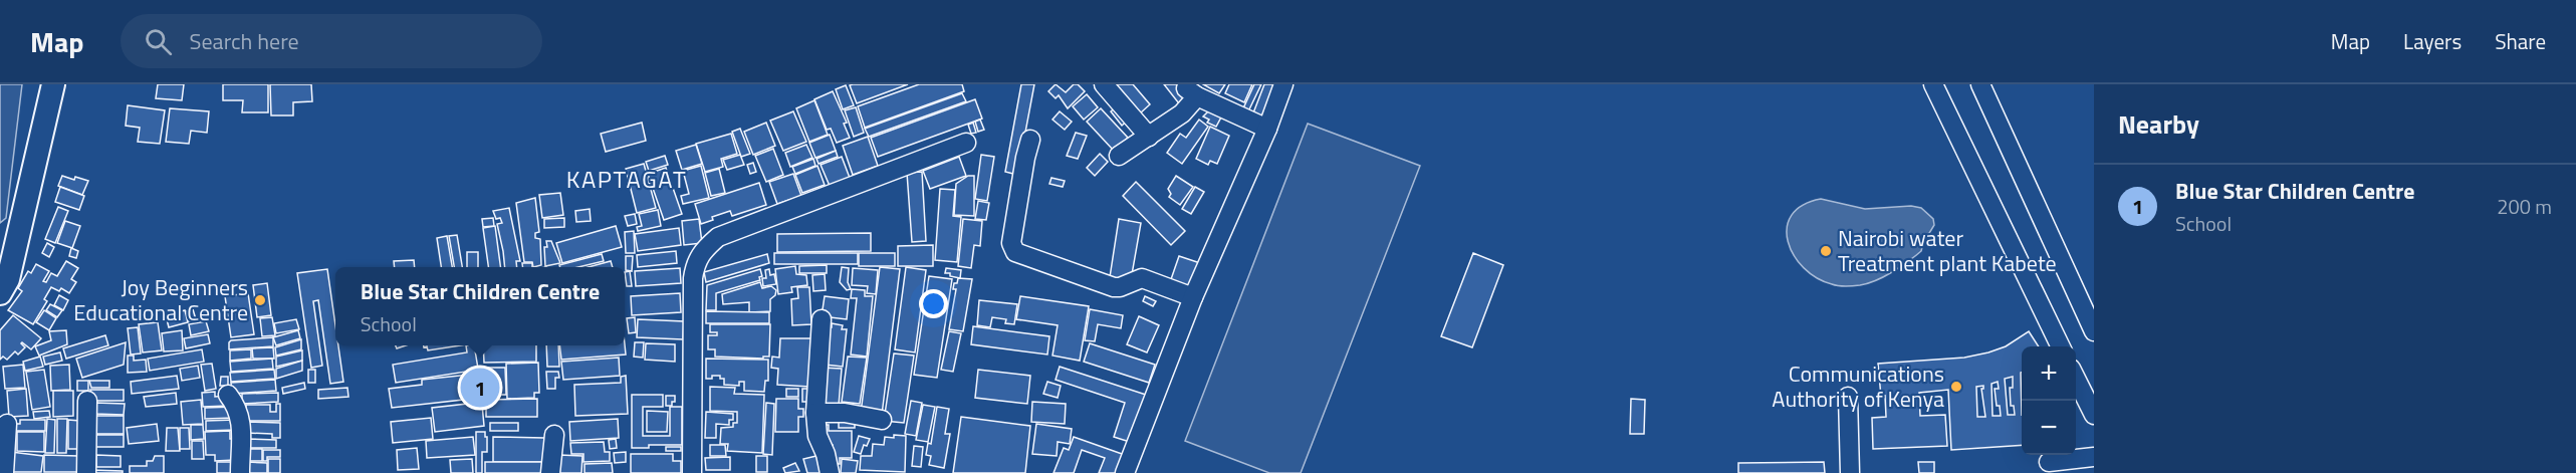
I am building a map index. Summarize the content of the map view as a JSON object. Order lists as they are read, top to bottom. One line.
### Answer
{"districts":["KAPTAGAT"],"places":["Nairobi water Treatment plant Kabete","Joy Beginners Educational Centre","Communications Authority of Kenya"],"page":{"header":"Map","search":"Search here","nav":["Map","Layers","Share"],"heading":"Nearby","list":[{"mark":"1","name":"Blue Star Children Centre","note":"School","value":"200 m"}],"popup":["Blue Star Children Centre","School"],"map_buttons":["+","−"],"pins":"1"}}
